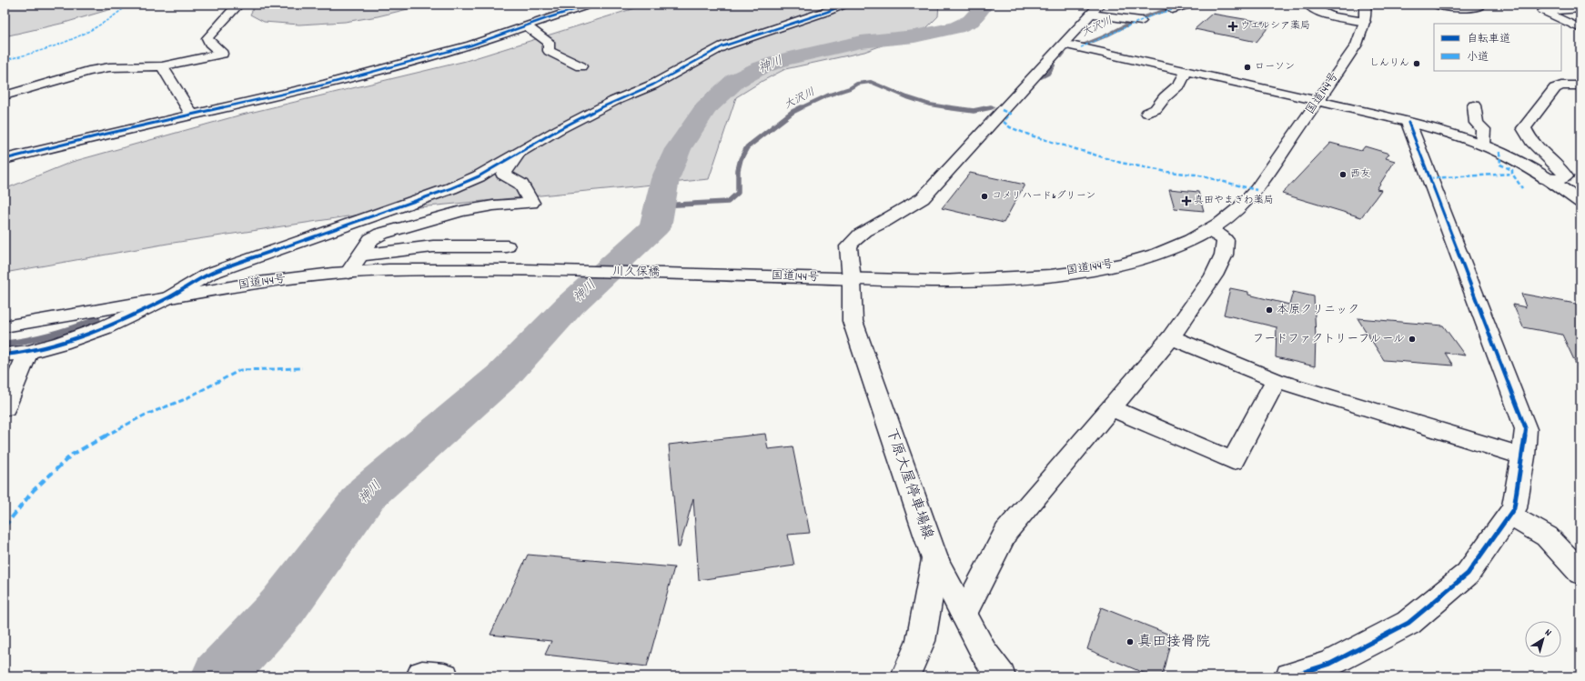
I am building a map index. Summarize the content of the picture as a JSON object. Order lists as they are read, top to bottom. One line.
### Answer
{"streets":{"main road":["国道144号","川久保橋","下原大屋停車場線"]},"crossings":[["国道144号","川久保橋"],["国道144号","下原大屋停車場線"]],"water":["大沢川","神川"],"places":{"health":["ウエルシア薬局","真田やまぎわ薬局"],"other":["しんりん","ローソン","西友","コメリハード&グリーン","本原クリニック","フードファクトリーフルール","真田接骨院"]},"legend":["自転車道","小道"],"north":"top right"}
